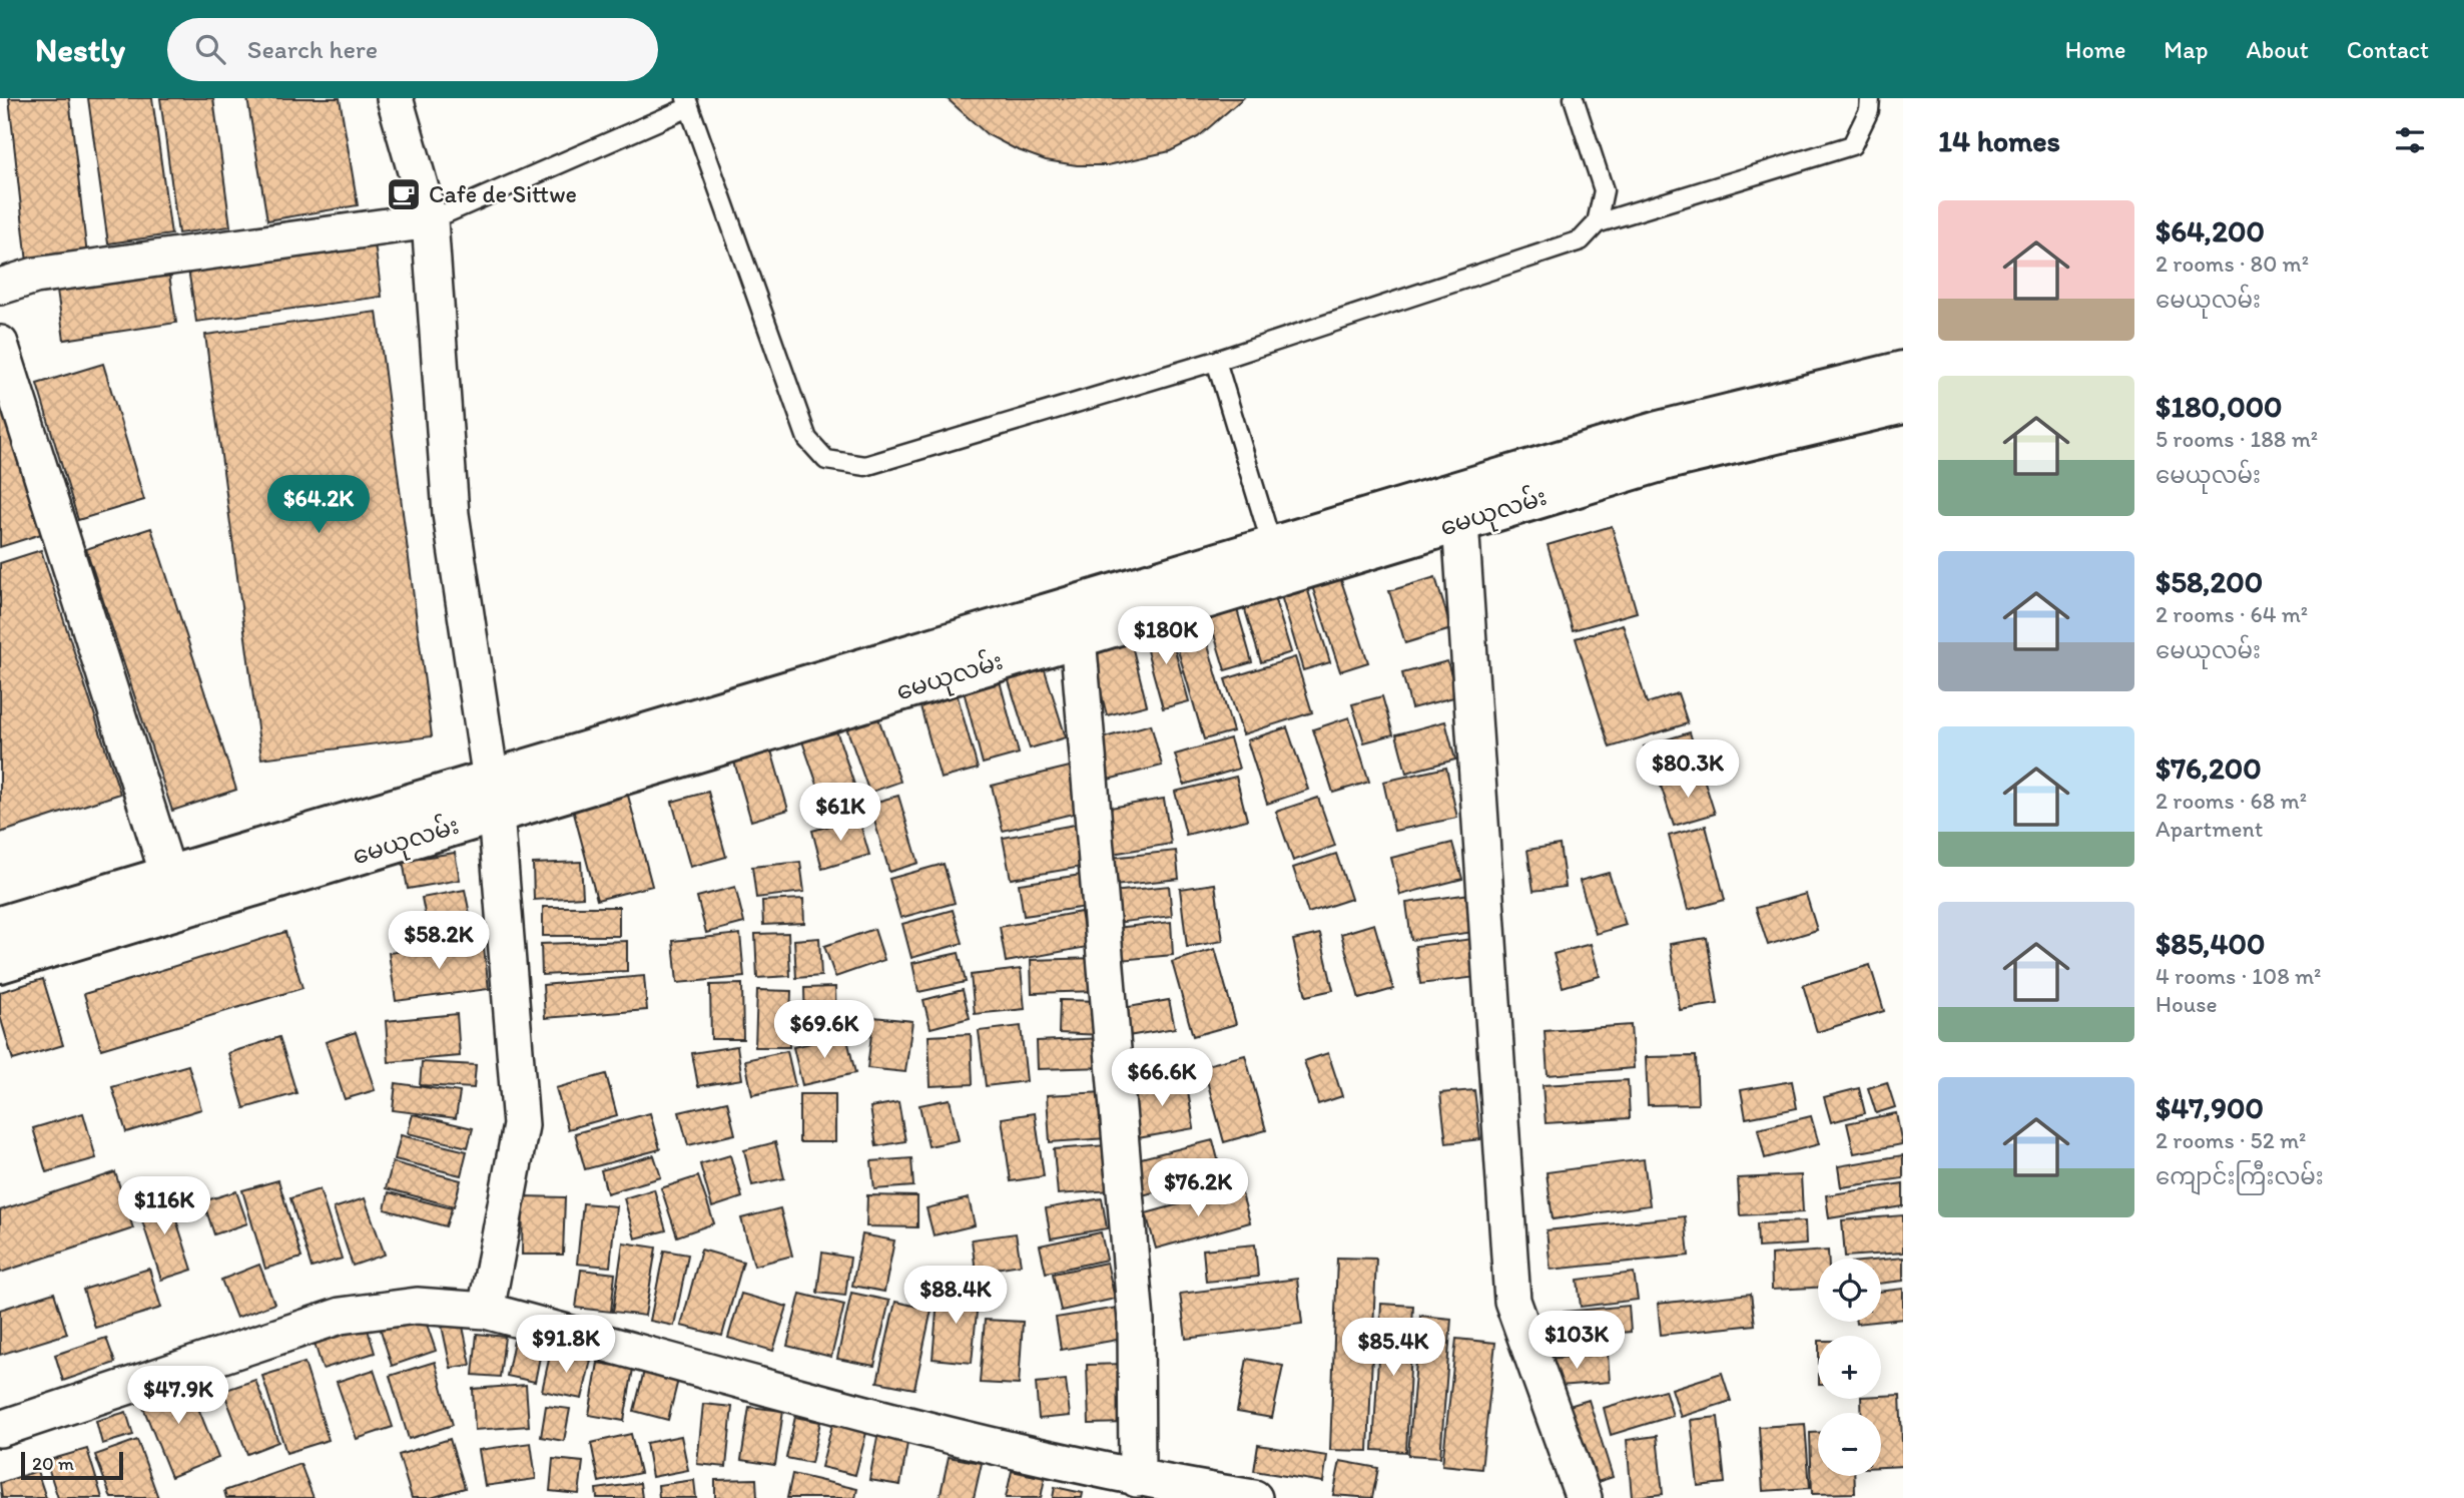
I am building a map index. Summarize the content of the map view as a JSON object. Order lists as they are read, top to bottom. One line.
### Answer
{"streets":{"main road":["မေယုလမ်း"]},"places":{"cafe":["Cafe de Sittwe"]},"scale_bar":"20 m","page":{"header":"Nestly","search":"Search here","nav":["Home","Map","About","Contact"],"heading":"14 homes","list":[{"name":"$64,200","note":"2 rooms · 80 m² · မေယုလမ်း"},{"name":"$180,000","note":"5 rooms · 188 m² · မေယုလမ်း"},{"name":"$58,200","note":"2 rooms · 64 m² · မေယုလမ်း"},{"name":"$76,200","note":"2 rooms · 68 m² · Apartment"},{"name":"$85,400","note":"4 rooms · 108 m² · House"},{"name":"$47,900","note":"2 rooms · 52 m² · ကျောင်းကြီးလမ်း"}],"price":["$64.2K","$180K","$80.3K","$61K","$58.2K","$69.6K","$66.6K","$76.2K","$116K","$88.4K","$103K","$91.8K","$85.4K","$47.9K"],"map_buttons":["+","−"],"scale":"20 m"}}
